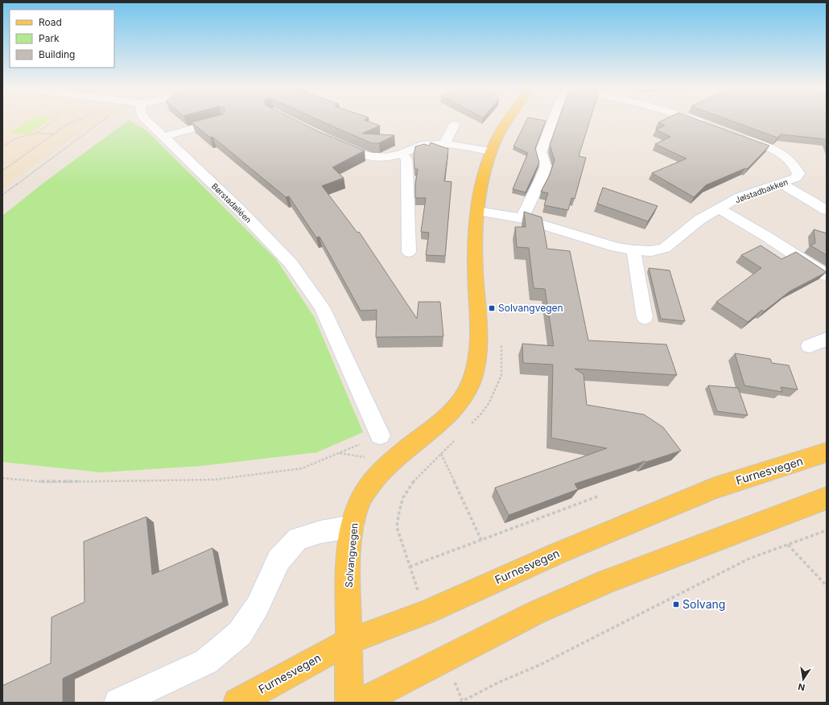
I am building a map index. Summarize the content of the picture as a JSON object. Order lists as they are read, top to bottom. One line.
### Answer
{"streets":{"main road":["Furnesvegen","Solvangvegen"],"street":["Jølstadbakken","Børstadalléen"]},"crossings":[["Jølstadbakken","Solvangvegen"],["Furnesvegen","Solvangvegen"]],"places":{"transit":["Solvangvegen","Solvang"]},"legend":["Road","Park","Building"],"north":"bottom"}
